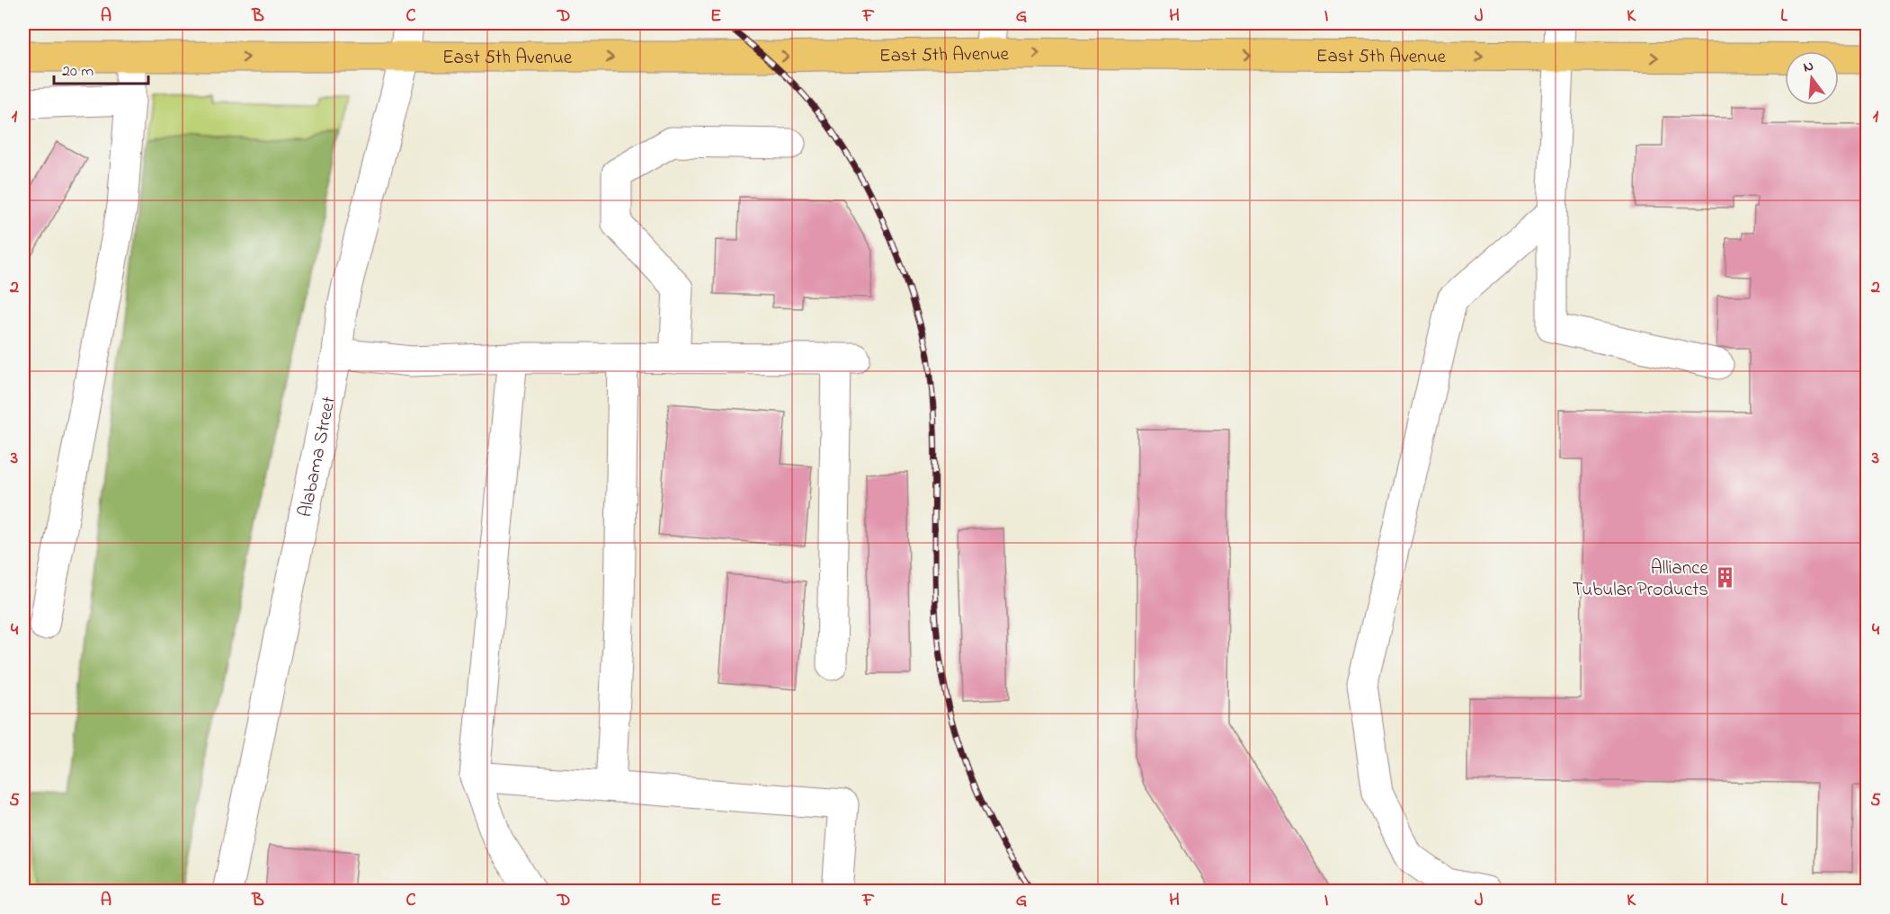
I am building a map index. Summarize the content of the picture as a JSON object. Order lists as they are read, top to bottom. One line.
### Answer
{"streets":{"main road":["East 5th Avenue"],"street":["Alabama Street"]},"crossings":[["East 5th Avenue","Alabama Street"]],"one_way":["East 5th Avenue"],"places":{"building":["Alliance Tubular Products"]},"scale_bar":"20 m","north":"top","grid":{"columns":["A","B","C","D","E","F","G","H","I","J","K","L"],"rows":["1","2","3","4","5"]}}
